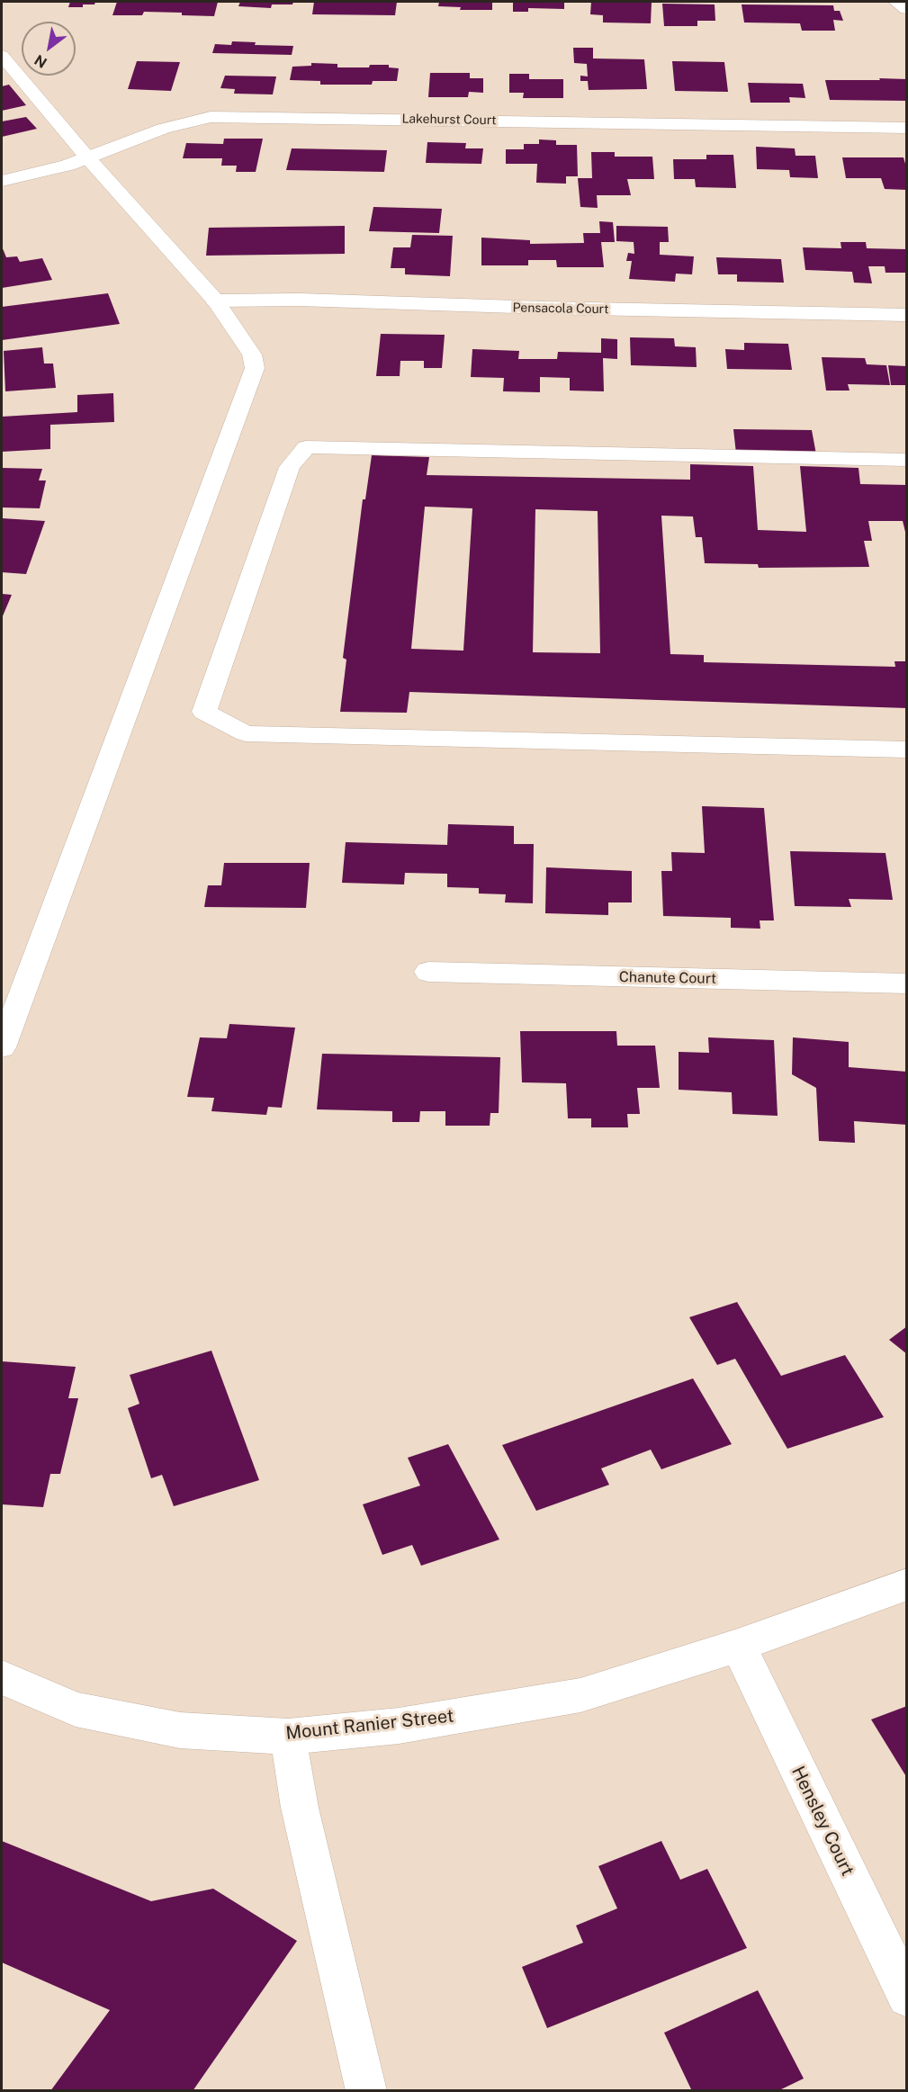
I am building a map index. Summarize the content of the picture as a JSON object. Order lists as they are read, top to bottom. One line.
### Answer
{"streets":{"street":["Lakehurst Court","Pensacola Court","Chanute Court","Mount Ranier Street","Hensley Court"]},"crossings":[["Mount Ranier Street","Hensley Court"]],"north":"bottom left"}
